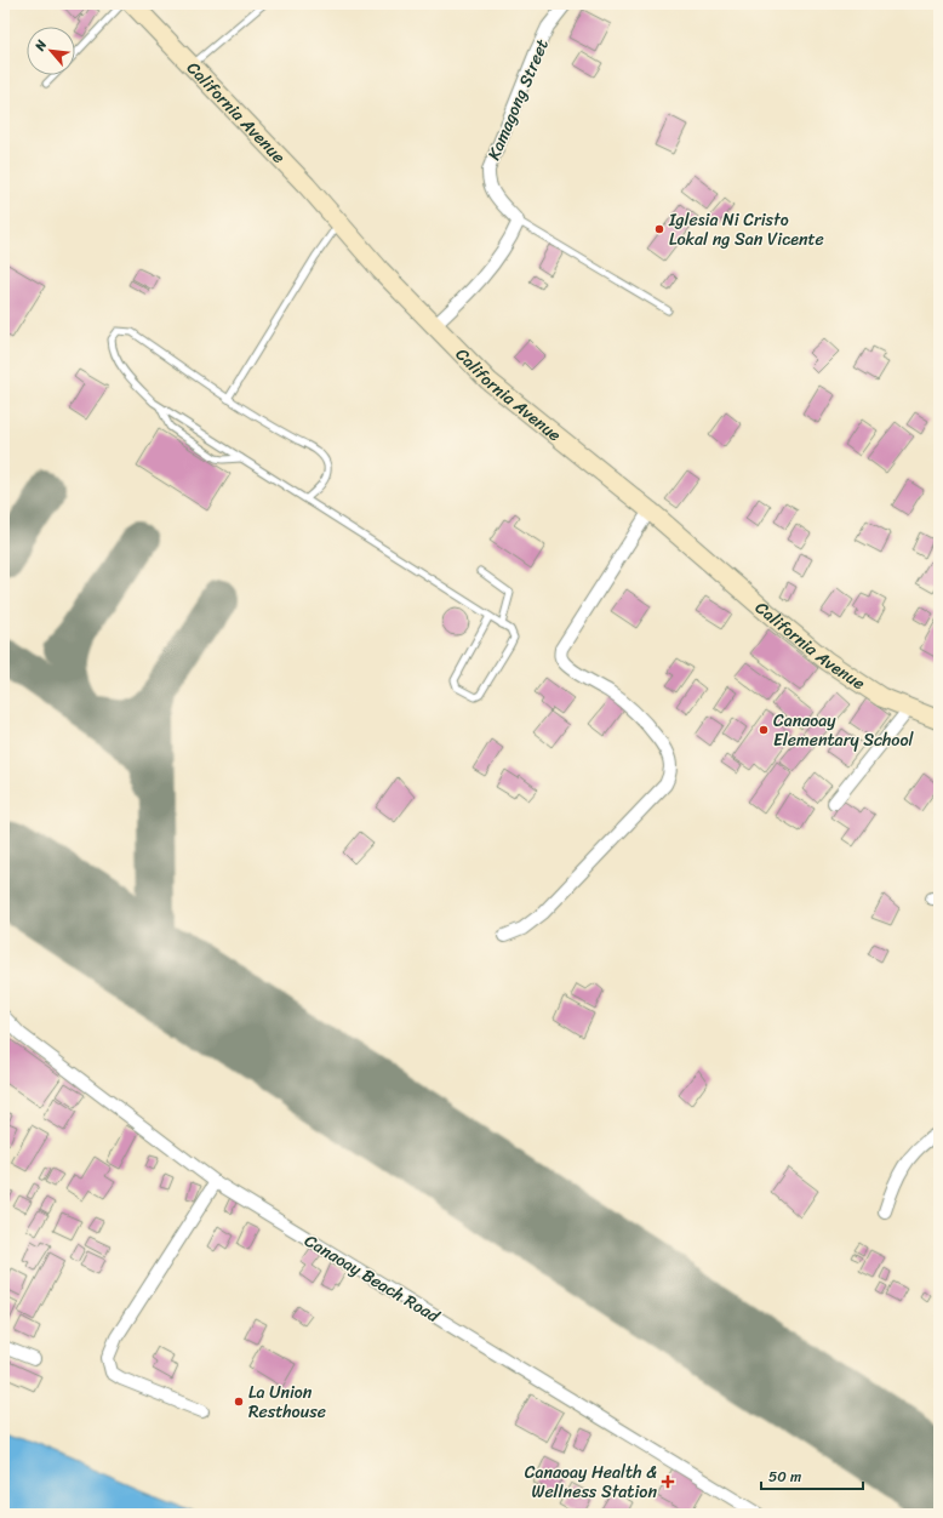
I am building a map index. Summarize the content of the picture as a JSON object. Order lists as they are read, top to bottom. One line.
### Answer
{"streets":{"street":["Kamagong Street","California Avenue","Canaoay Beach Road"]},"places":{"other":["Iglesia Ni Cristo Lokal ng San Vicente","Canaoay Elementary School","La Union Resthouse"],"health":["Canaoay Health & Wellness Station"]},"scale_bar":"50 m","north":"top left"}
